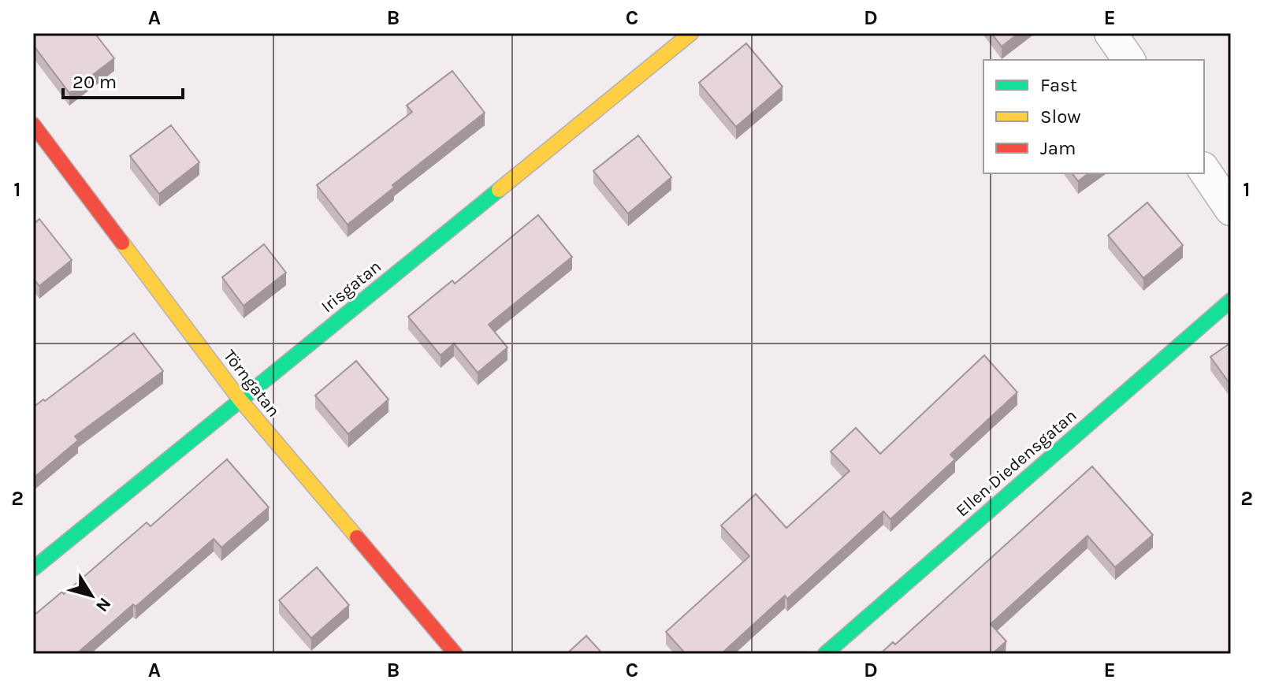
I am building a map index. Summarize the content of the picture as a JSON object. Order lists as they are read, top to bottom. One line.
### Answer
{"streets":{"street":["Irisgatan","Törngatan","Ellen Diedensgatan"]},"crossings":[["Irisgatan","Törngatan"]],"legend":["Fast","Slow","Jam"],"scale_bar":"20 m","north":"bottom right","grid":{"columns":["A","B","C","D","E"],"rows":["1","2"]}}
